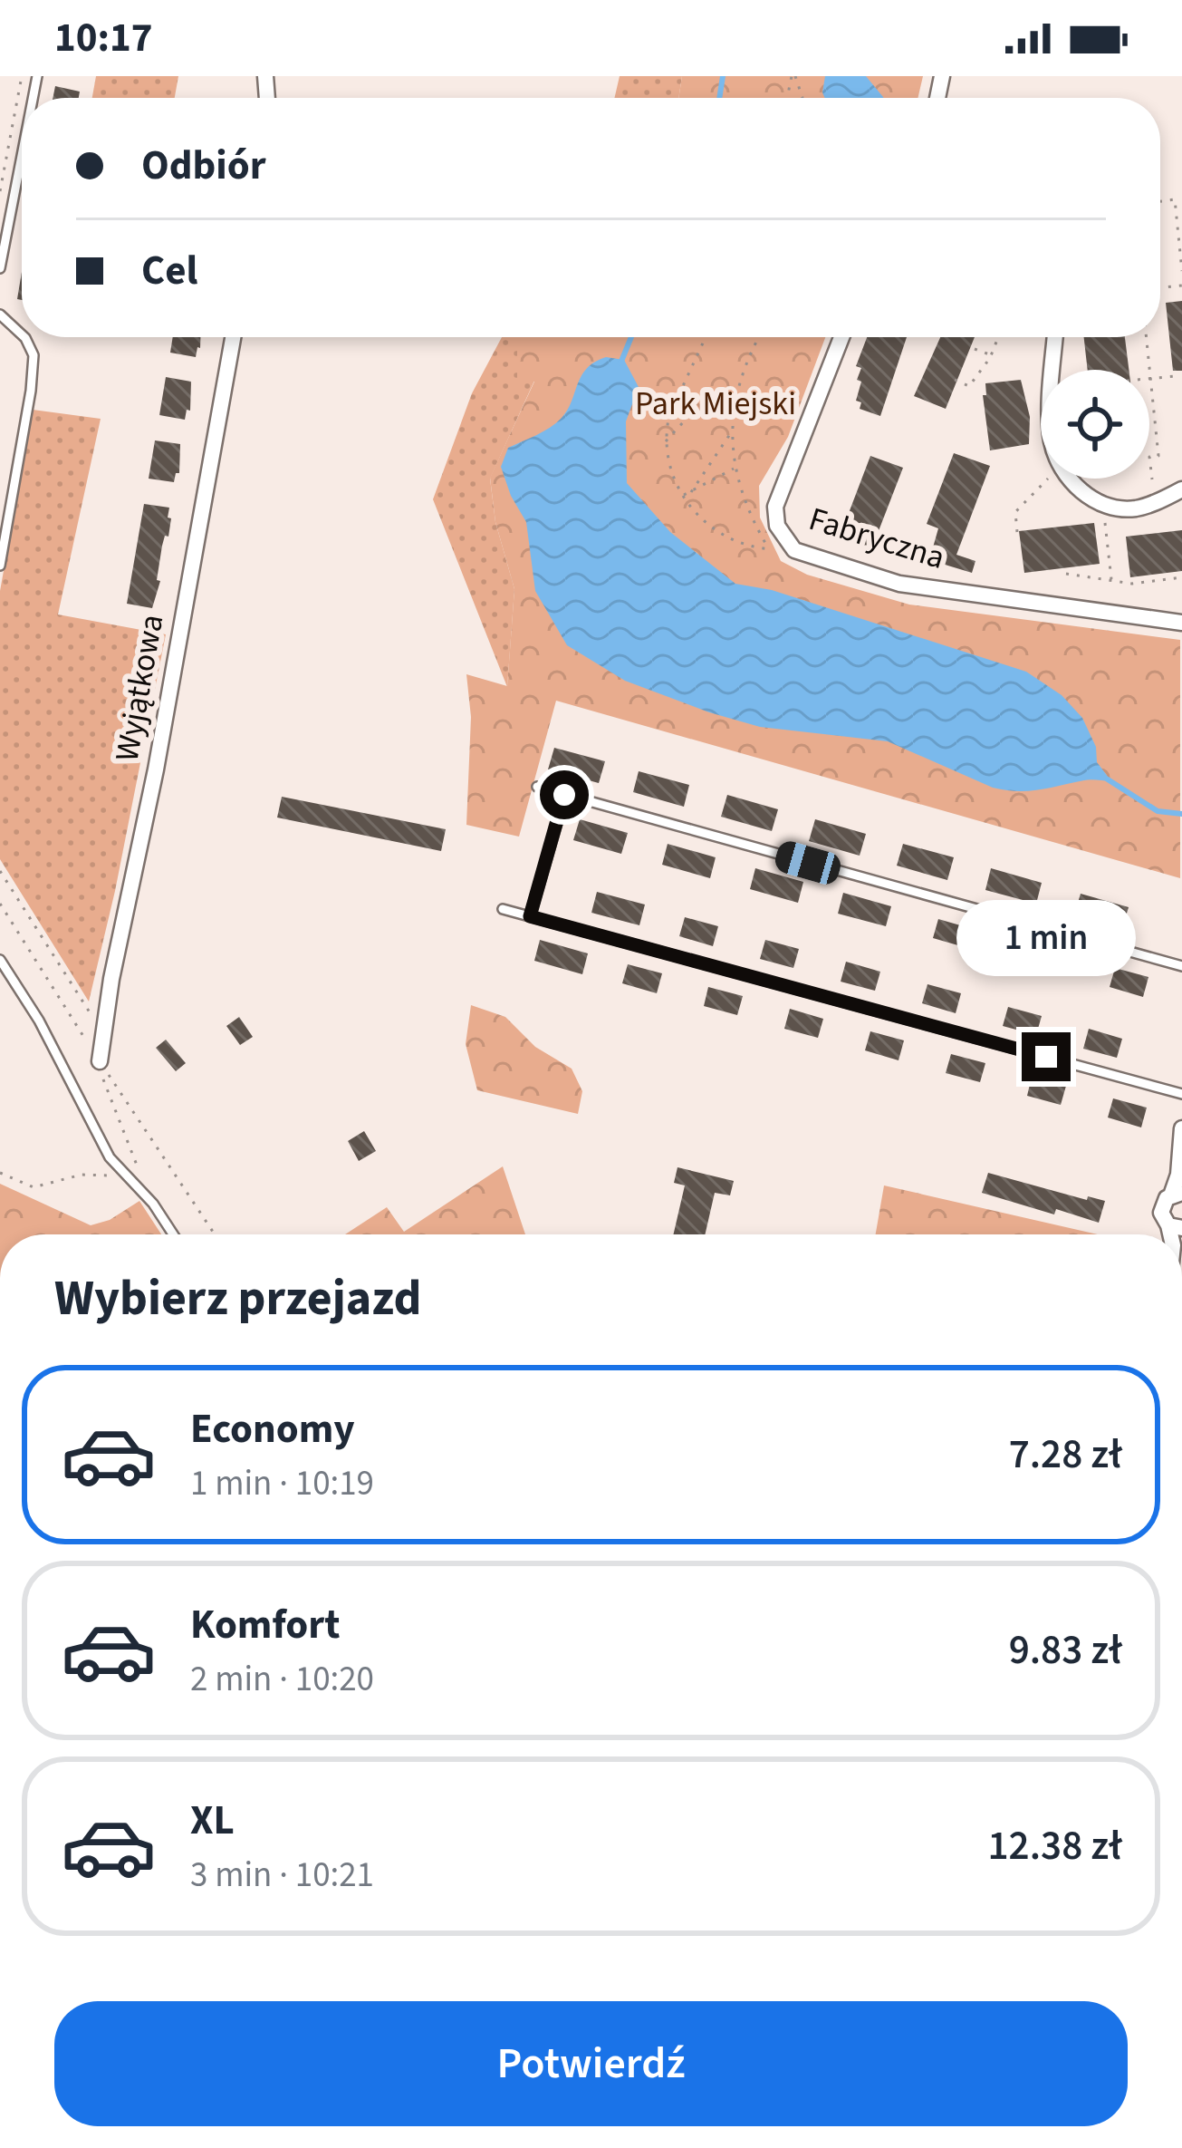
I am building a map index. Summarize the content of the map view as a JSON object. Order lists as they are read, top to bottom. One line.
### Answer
{"streets":{"street":["Fabryczna","Wyjątkowa"]},"parks":["Park Miejski"],"page":{"status":"10:17","banner":["Odbiór","Cel"],"bubble":"1 min","heading":"Wybierz przejazd","list":[{"name":"Economy","note":"1 min · 10:19","value":"7.28 zł"},{"name":"Komfort","note":"2 min · 10:20","value":"9.83 zł"},{"name":"XL","note":"3 min · 10:21","value":"12.38 zł"}],"buttons":"Potwierdź"}}
